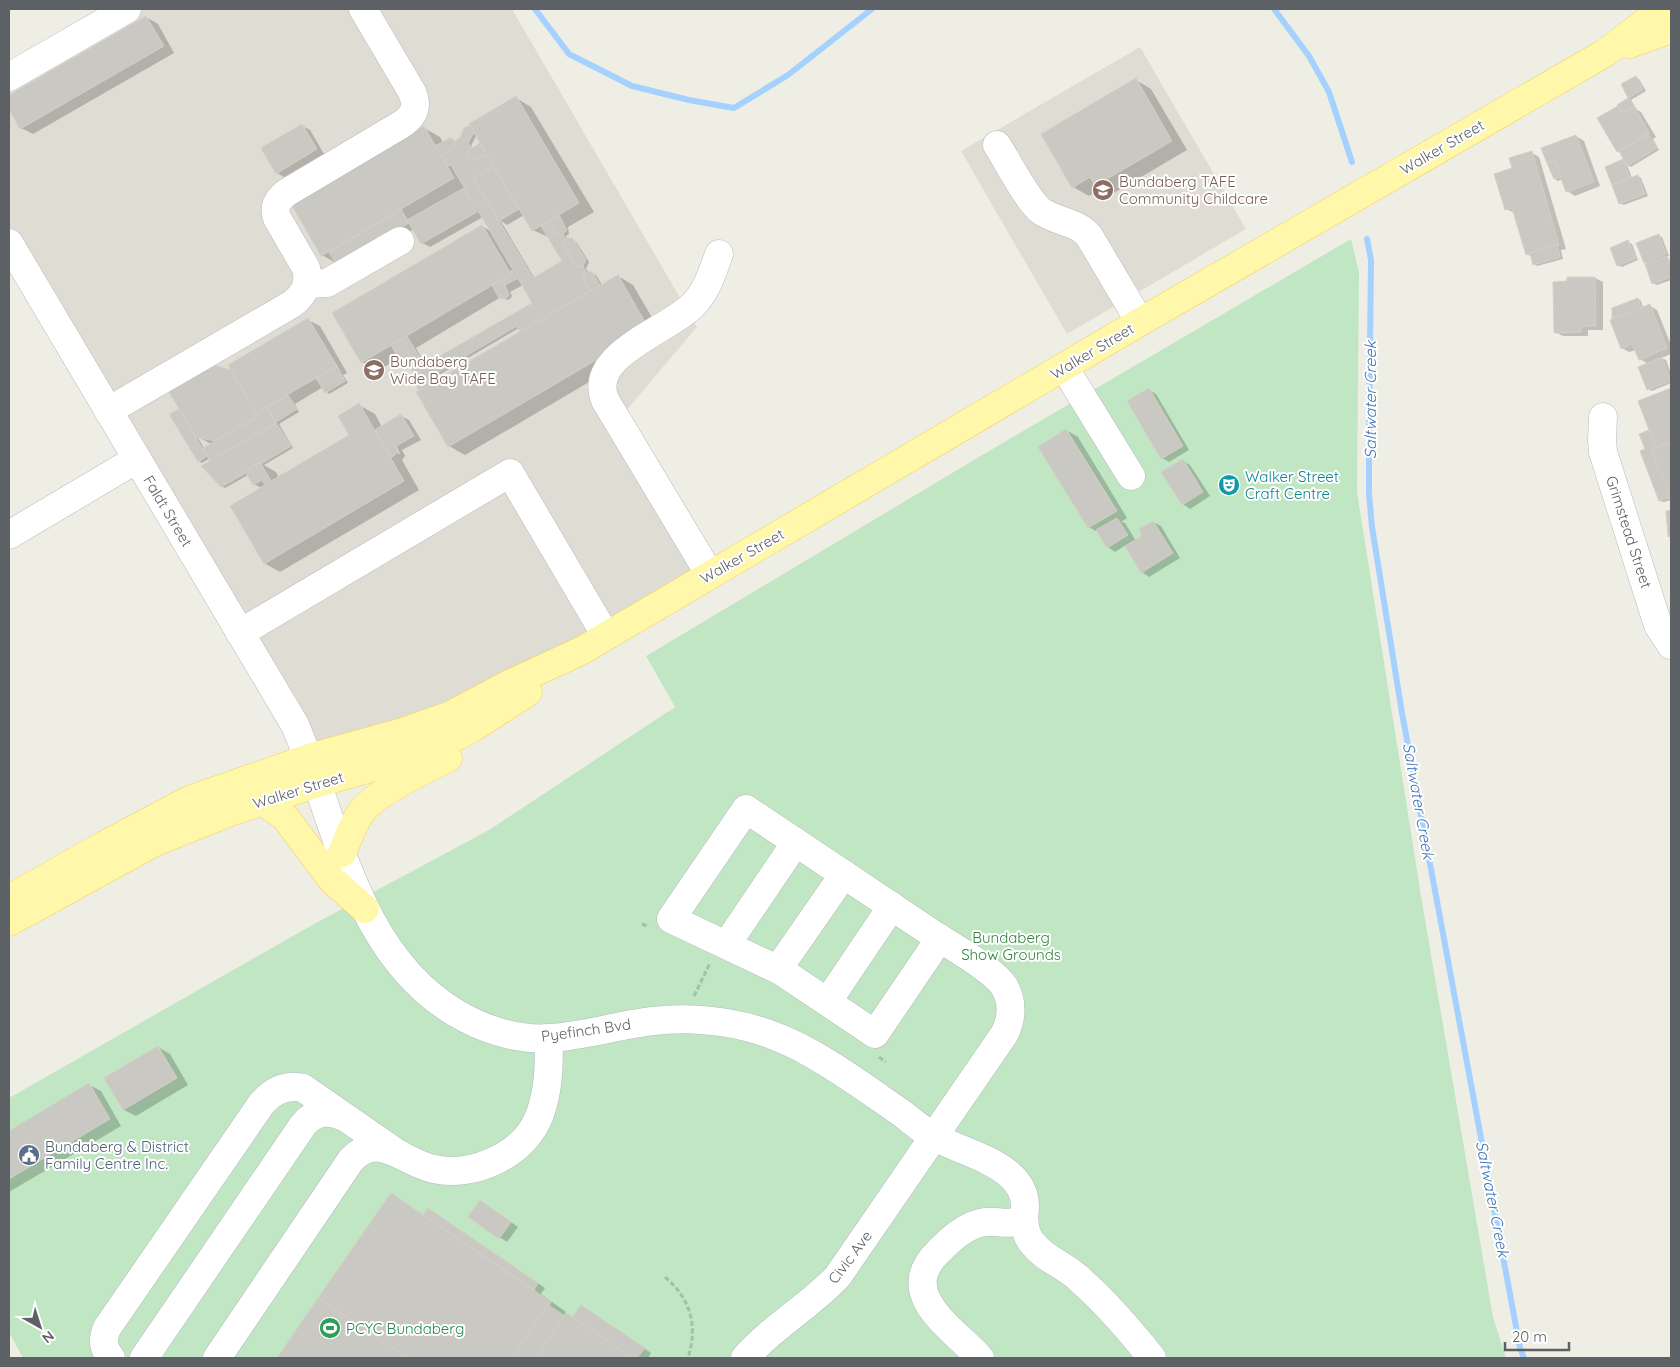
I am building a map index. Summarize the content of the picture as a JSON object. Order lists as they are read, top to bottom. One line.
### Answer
{"streets":{"main road":["Walker Street"],"street":["Faldt Street","Grimstead Street","Pyefinch Bvd","Civic Ave"]},"crossings":[["Walker Street","Faldt Street"],["Walker Street","Pyefinch Bvd"],["Faldt Street","Pyefinch Bvd"],["Pyefinch Bvd","Civic Ave"]],"water":["Saltwater Creek"],"parks":["Bundaberg Show Grounds"],"places":{"school or university":["Bundaberg TAFE Community Childcare","Bundaberg Wide Bay TAFE"],"theatre":["Walker Street Craft Centre"],"public building":["Bundaberg & District Family Centre Inc."],"sports":["PCYC Bundaberg"]},"scale_bar":"20 m","north":"bottom right"}
